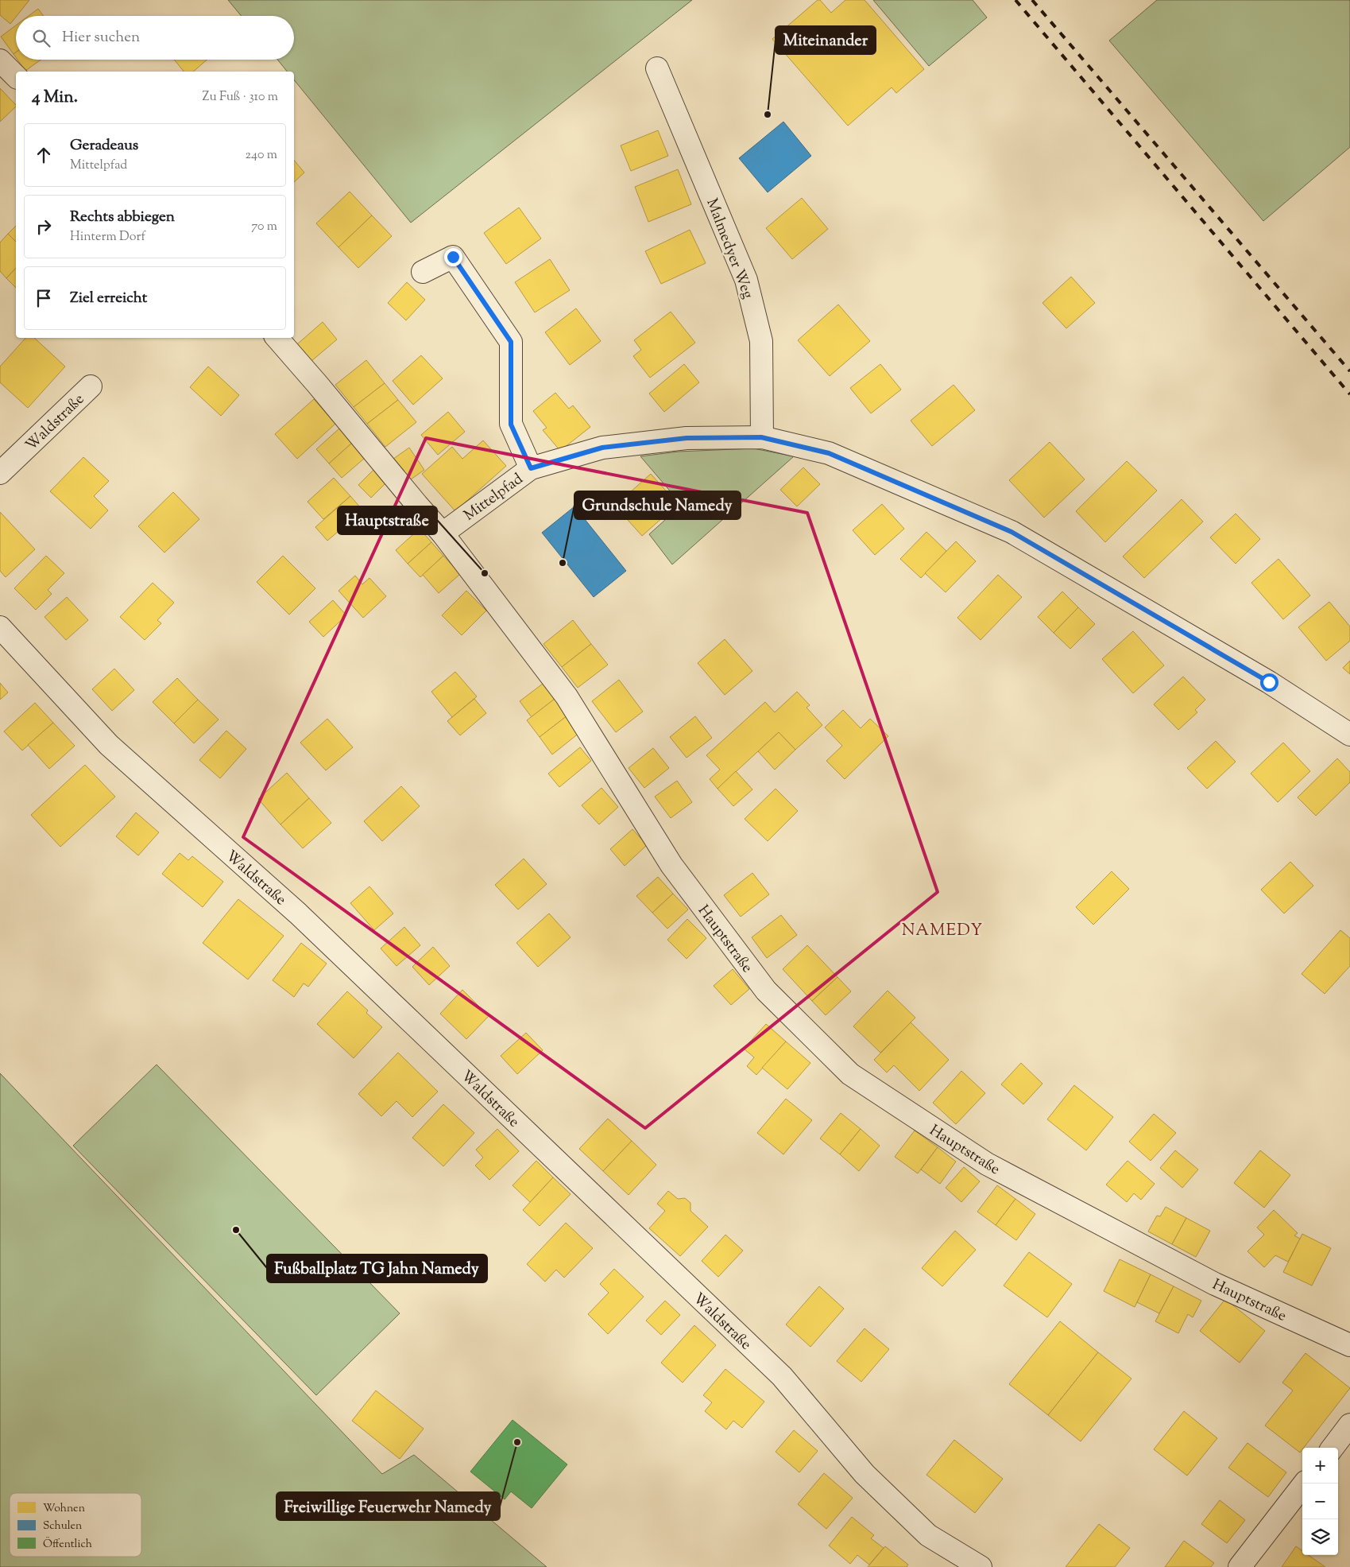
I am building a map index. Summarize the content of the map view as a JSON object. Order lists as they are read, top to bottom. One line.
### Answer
{"streets":{"street":["Malmedyer Weg","Waldstraße","Mittelpfad","Hauptstraße"]},"crossings":[["Malmedyer Weg","Mittelpfad"],["Mittelpfad","Hauptstraße"]],"districts":["NAMEDY"],"places":["Miteinander","Grundschule Namedy","Hauptstraße","Fußballplatz TG Jahn Namedy","Freiwillige Feuerwehr Namedy"],"legend":["Wohnen","Schulen","Öffentlich"],"page":{"search":"Hier suchen","heading":["4 Min.","Zu Fuß · 310 m"],"list":[["Geradeaus","Mittelpfad","240 m"],["Rechts abbiegen","Hinterm Dorf","70 m"],"Ziel erreicht"],"map_buttons":["+","−"]}}
